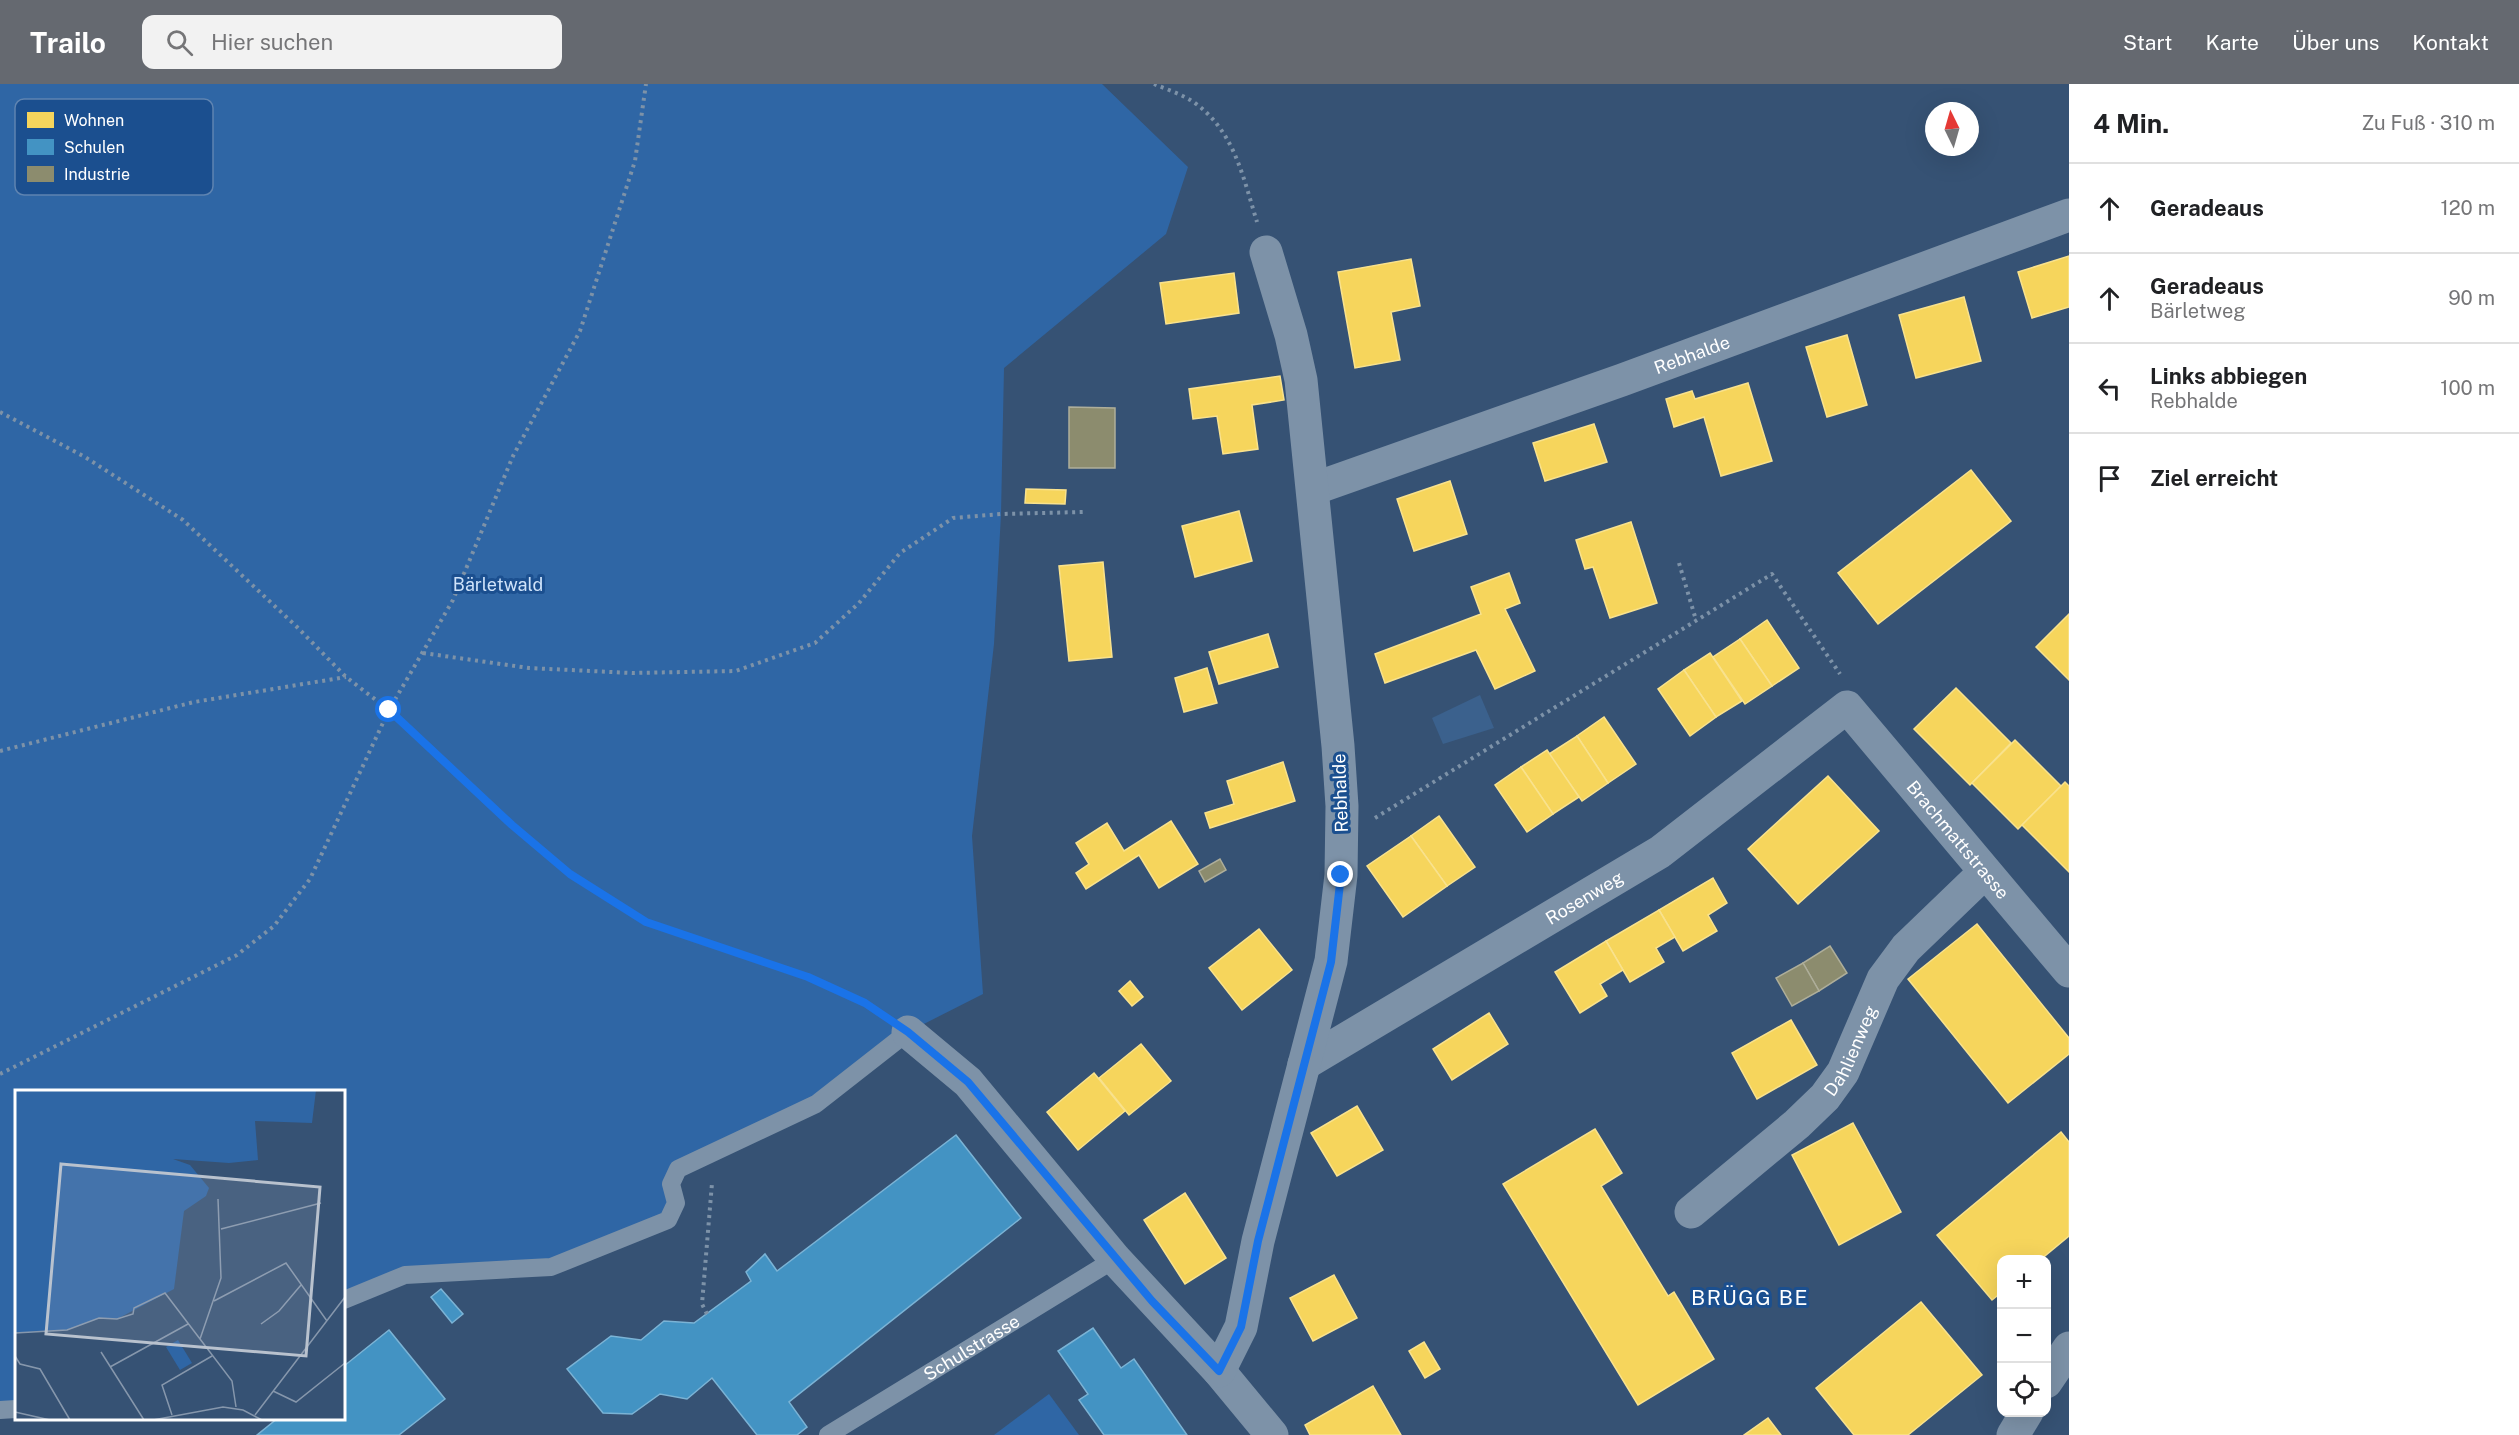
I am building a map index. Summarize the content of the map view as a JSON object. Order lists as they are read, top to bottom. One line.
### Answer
{"streets":{"street":["Rebhalde","Brachmattstrasse","Rosenweg","Dahlienweg"],"lane":["Schulstrasse"]},"crossings":[["Rebhalde","Rosenweg"],["Brachmattstrasse","Rosenweg"],["Brachmattstrasse","Dahlienweg"]],"districts":["BRÜGG BE"],"parks":["Bärletwald"],"legend":["Wohnen","Schulen","Industrie"],"north":"top","page":{"header":"Trailo","search":"Hier suchen","nav":["Start","Karte","Über uns","Kontakt"],"heading":["4 Min.","Zu Fuß · 310 m"],"list":[["Geradeaus","120 m"],["Geradeaus","Bärletweg","90 m"],["Links abbiegen","Rebhalde","100 m"],"Ziel erreicht"],"map_buttons":["+","−"]}}
